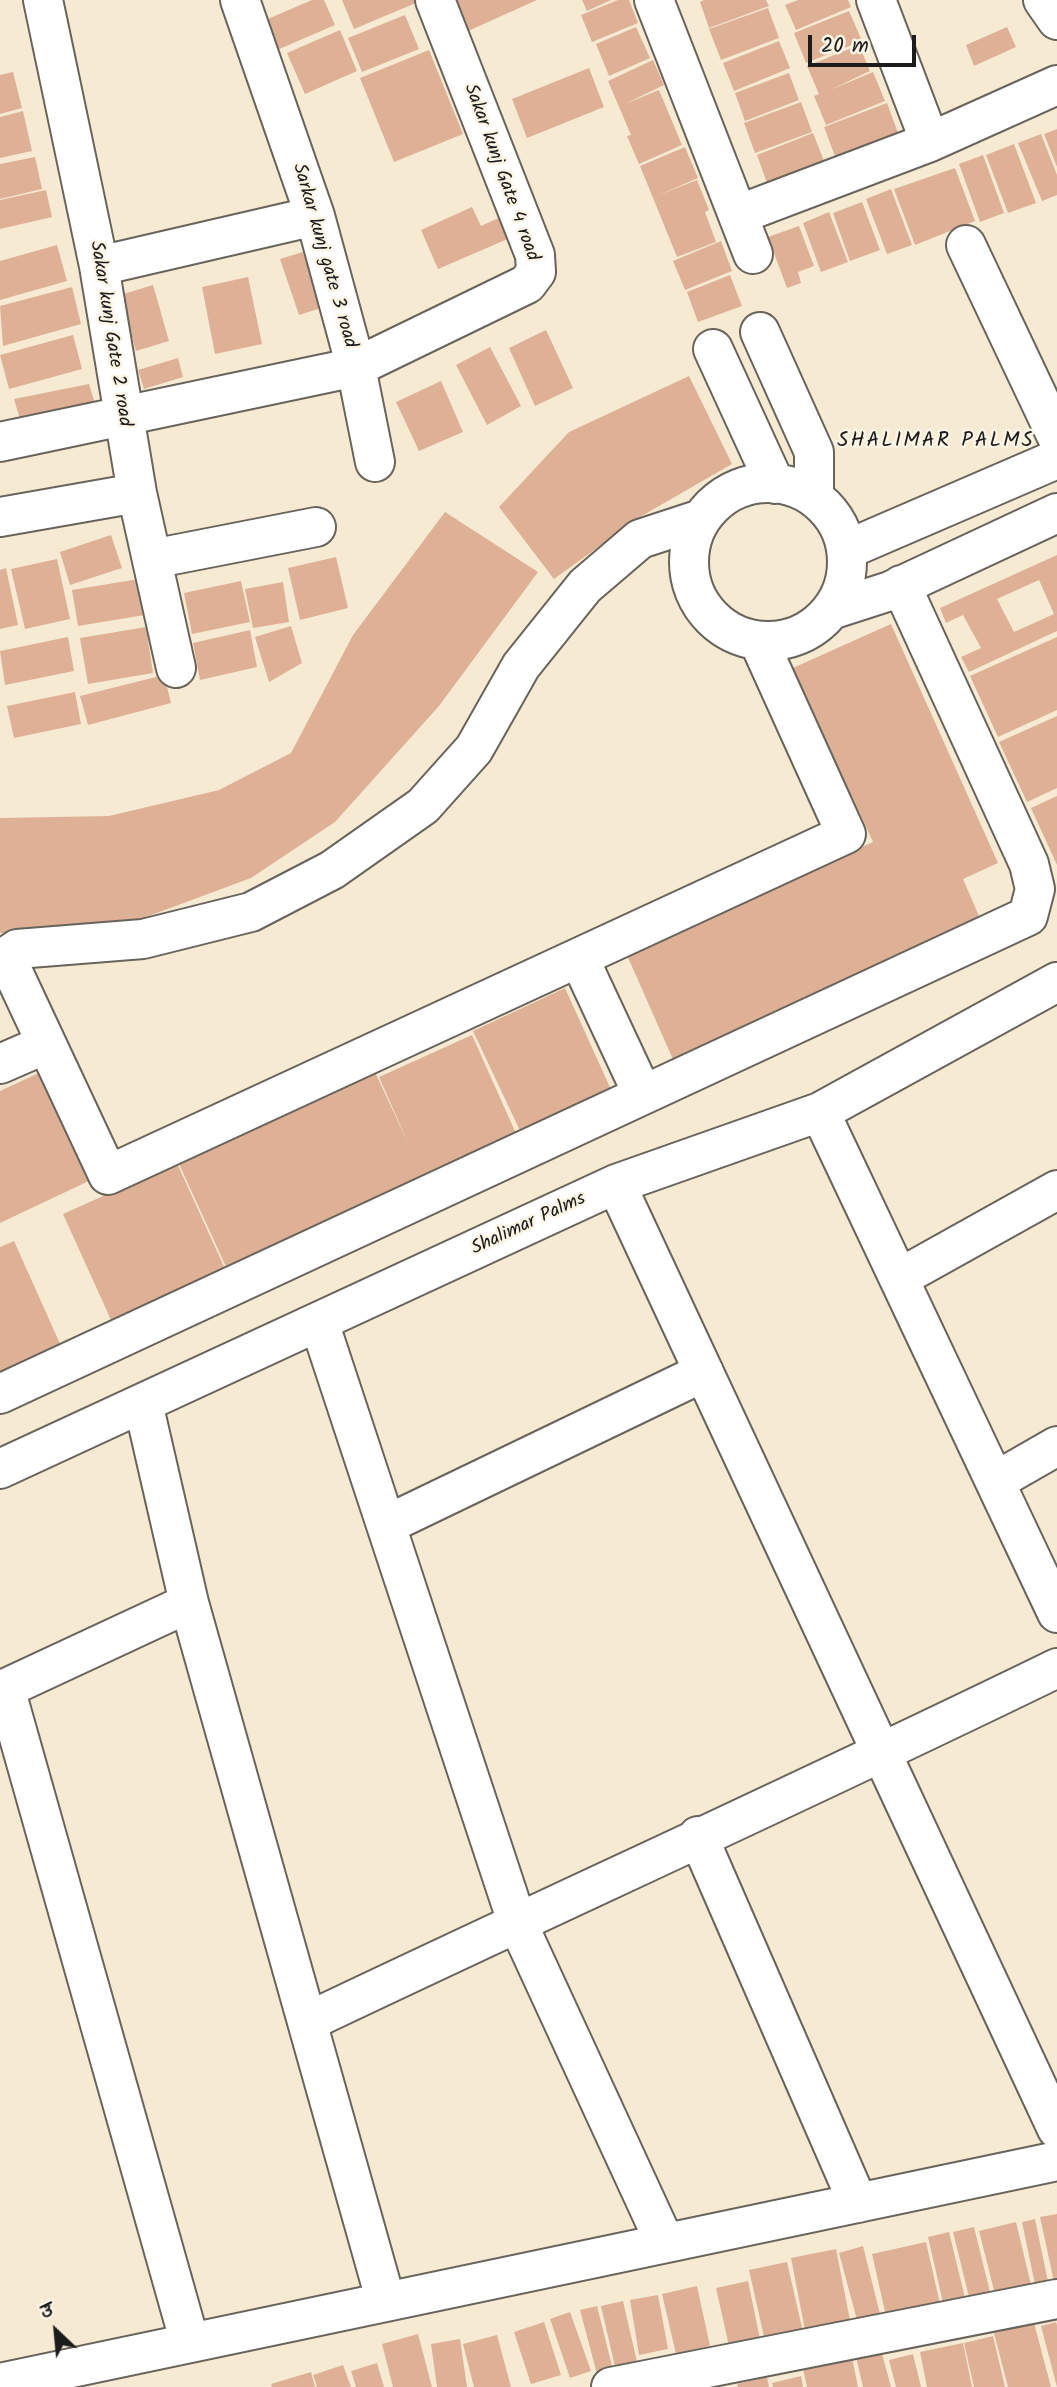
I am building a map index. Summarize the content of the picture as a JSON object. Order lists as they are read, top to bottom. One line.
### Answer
{"streets":{"street":["Sakar kunj Gate 4 road","Sarkar kunj gate 3 road","Sakar kunj Gate 2 road","Shalimar Palms"]},"crossings":[["Sakar kunj Gate 4 road","Sarkar kunj gate 3 road"],["Sarkar kunj gate 3 road","Sakar kunj Gate 2 road"]],"districts":["SHALIMAR PALMS"],"scale_bar":"20 m","north":"top left"}
